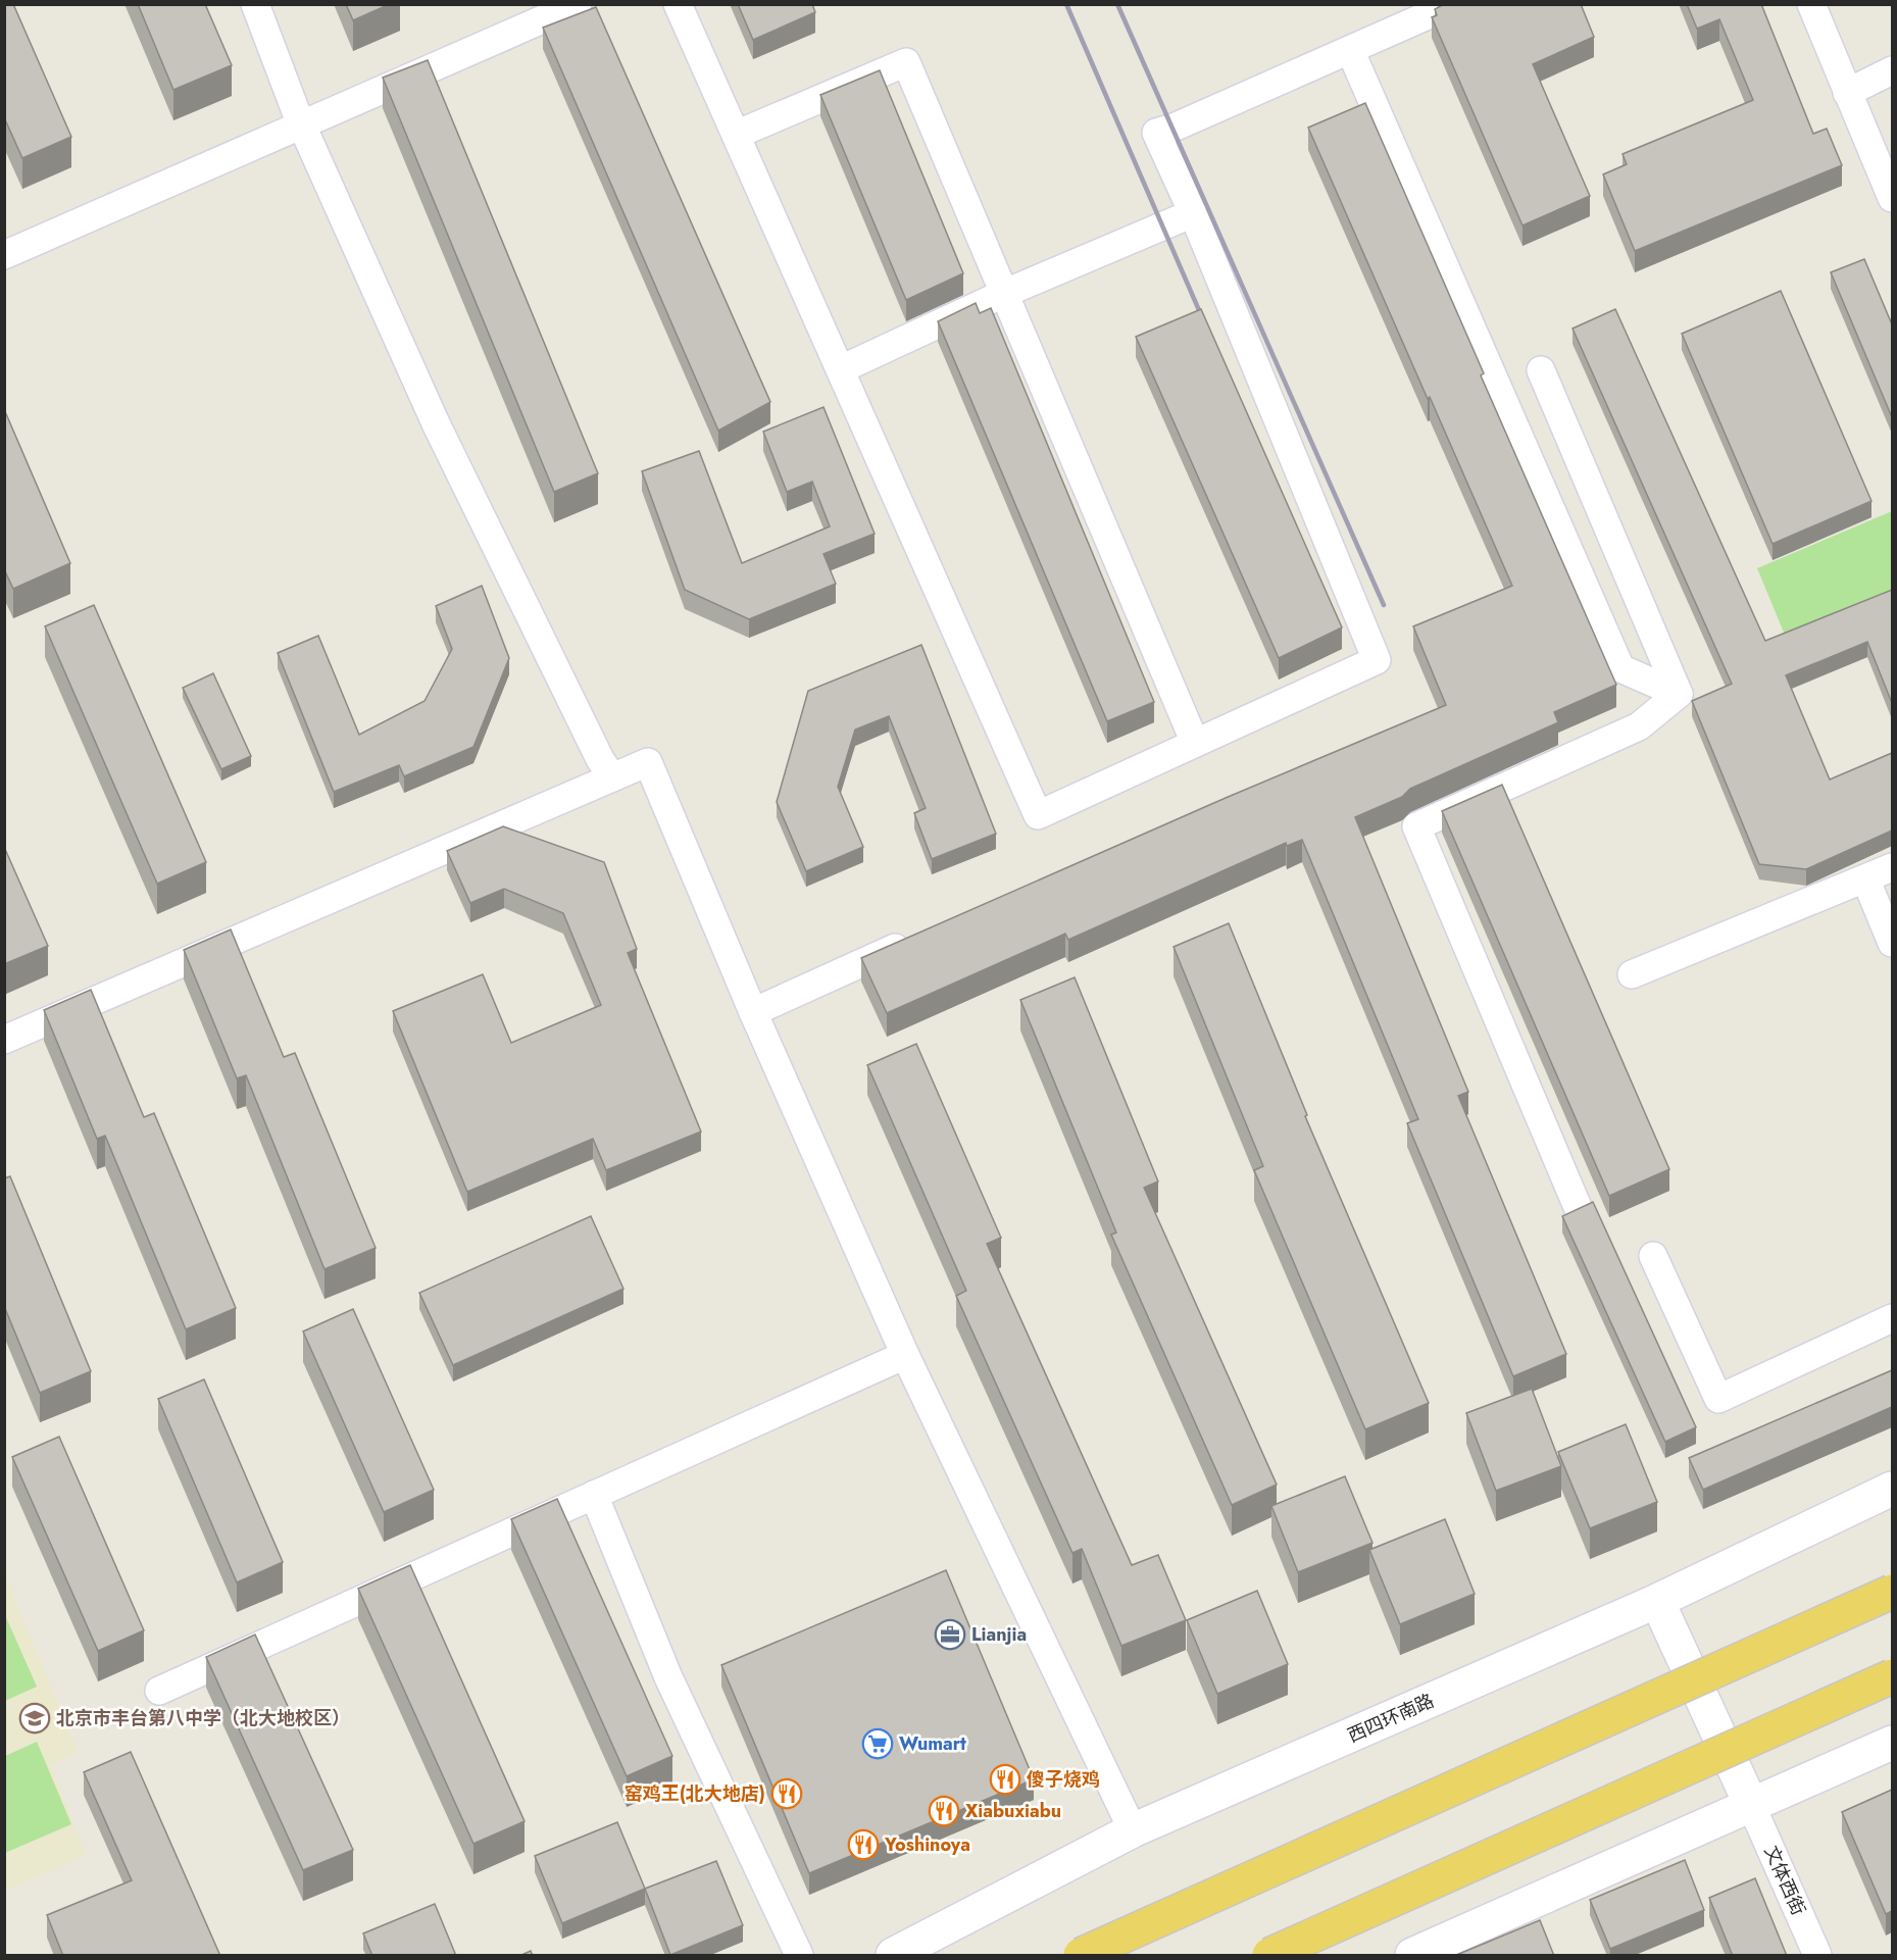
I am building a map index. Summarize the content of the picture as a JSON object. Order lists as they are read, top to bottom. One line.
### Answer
{"streets":{"street":["西四环南路","文体西街"]},"places":{"office":["Lianjia"],"school or university":["北京市丰台第八中学（北大地校区）"],"supermarket":["Wumart"],"restaurant":["傻子烧鸡","窑鸡王(北大地店)","Xiabuxiabu","Yoshinoya"]}}
